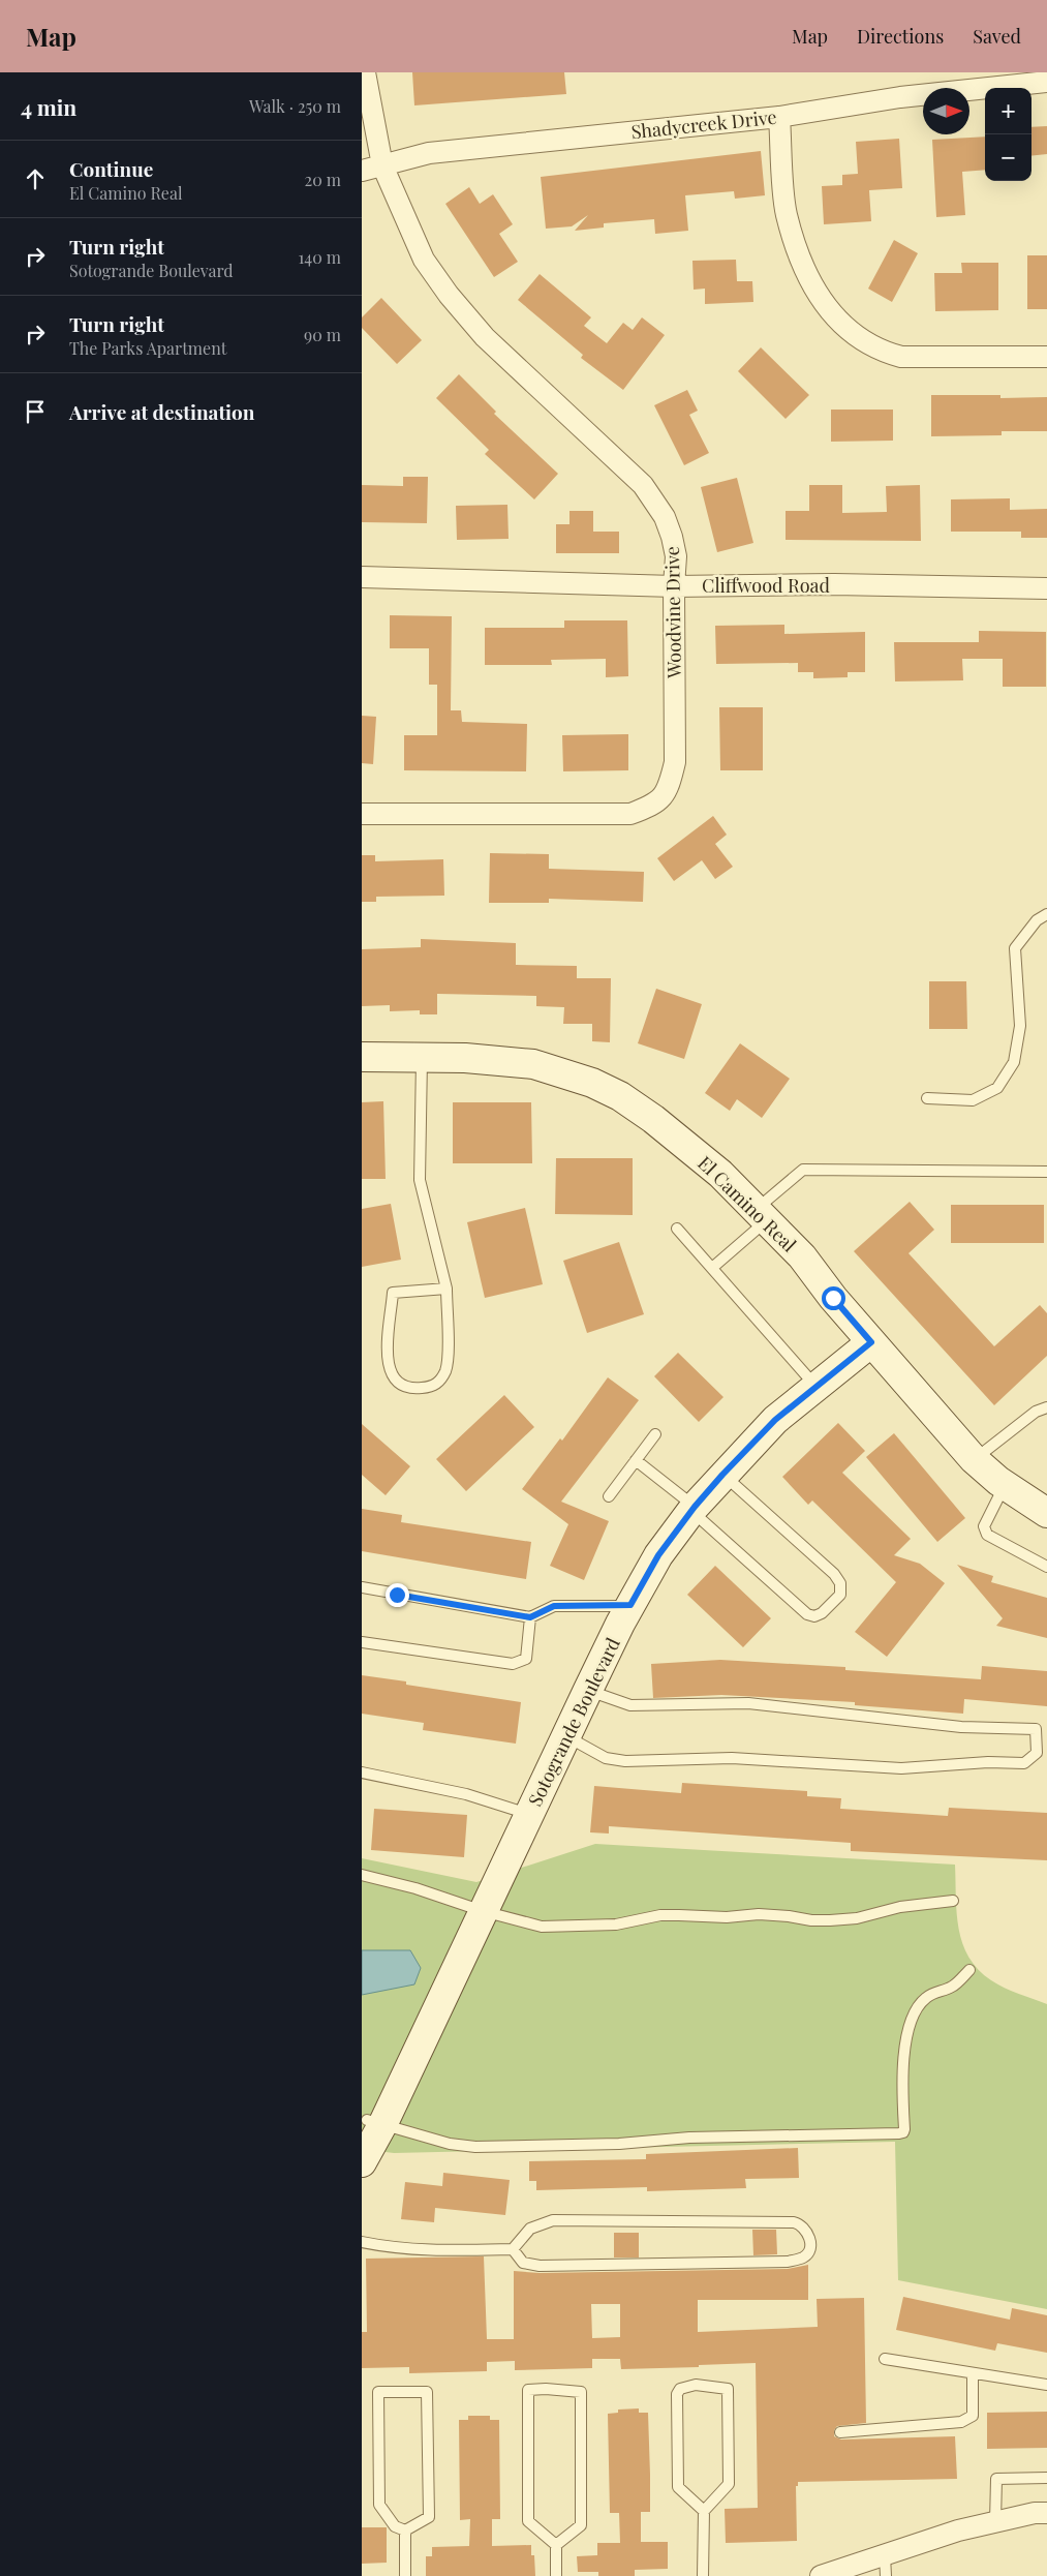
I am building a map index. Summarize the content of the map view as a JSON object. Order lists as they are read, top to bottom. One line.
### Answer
{"streets":{"street":["Shadycreek Drive","Cliffwood Road","Woodvine Drive","El Camino Real","Sotogrande Boulevard"]},"crossings":[["Shadycreek Drive","Woodvine Drive"],["Cliffwood Road","Woodvine Drive"],["El Camino Real","Sotogrande Boulevard"]],"north":"right","page":{"header":"Map","nav":["Map","Directions","Saved"],"heading":["4 min","Walk · 250 m"],"map_buttons":["+","−"],"list":[["Continue","El Camino Real","20 m"],["Turn right","Sotogrande Boulevard","140 m"],["Turn right","The Parks Apartment","90 m"],"Arrive at destination"]}}
